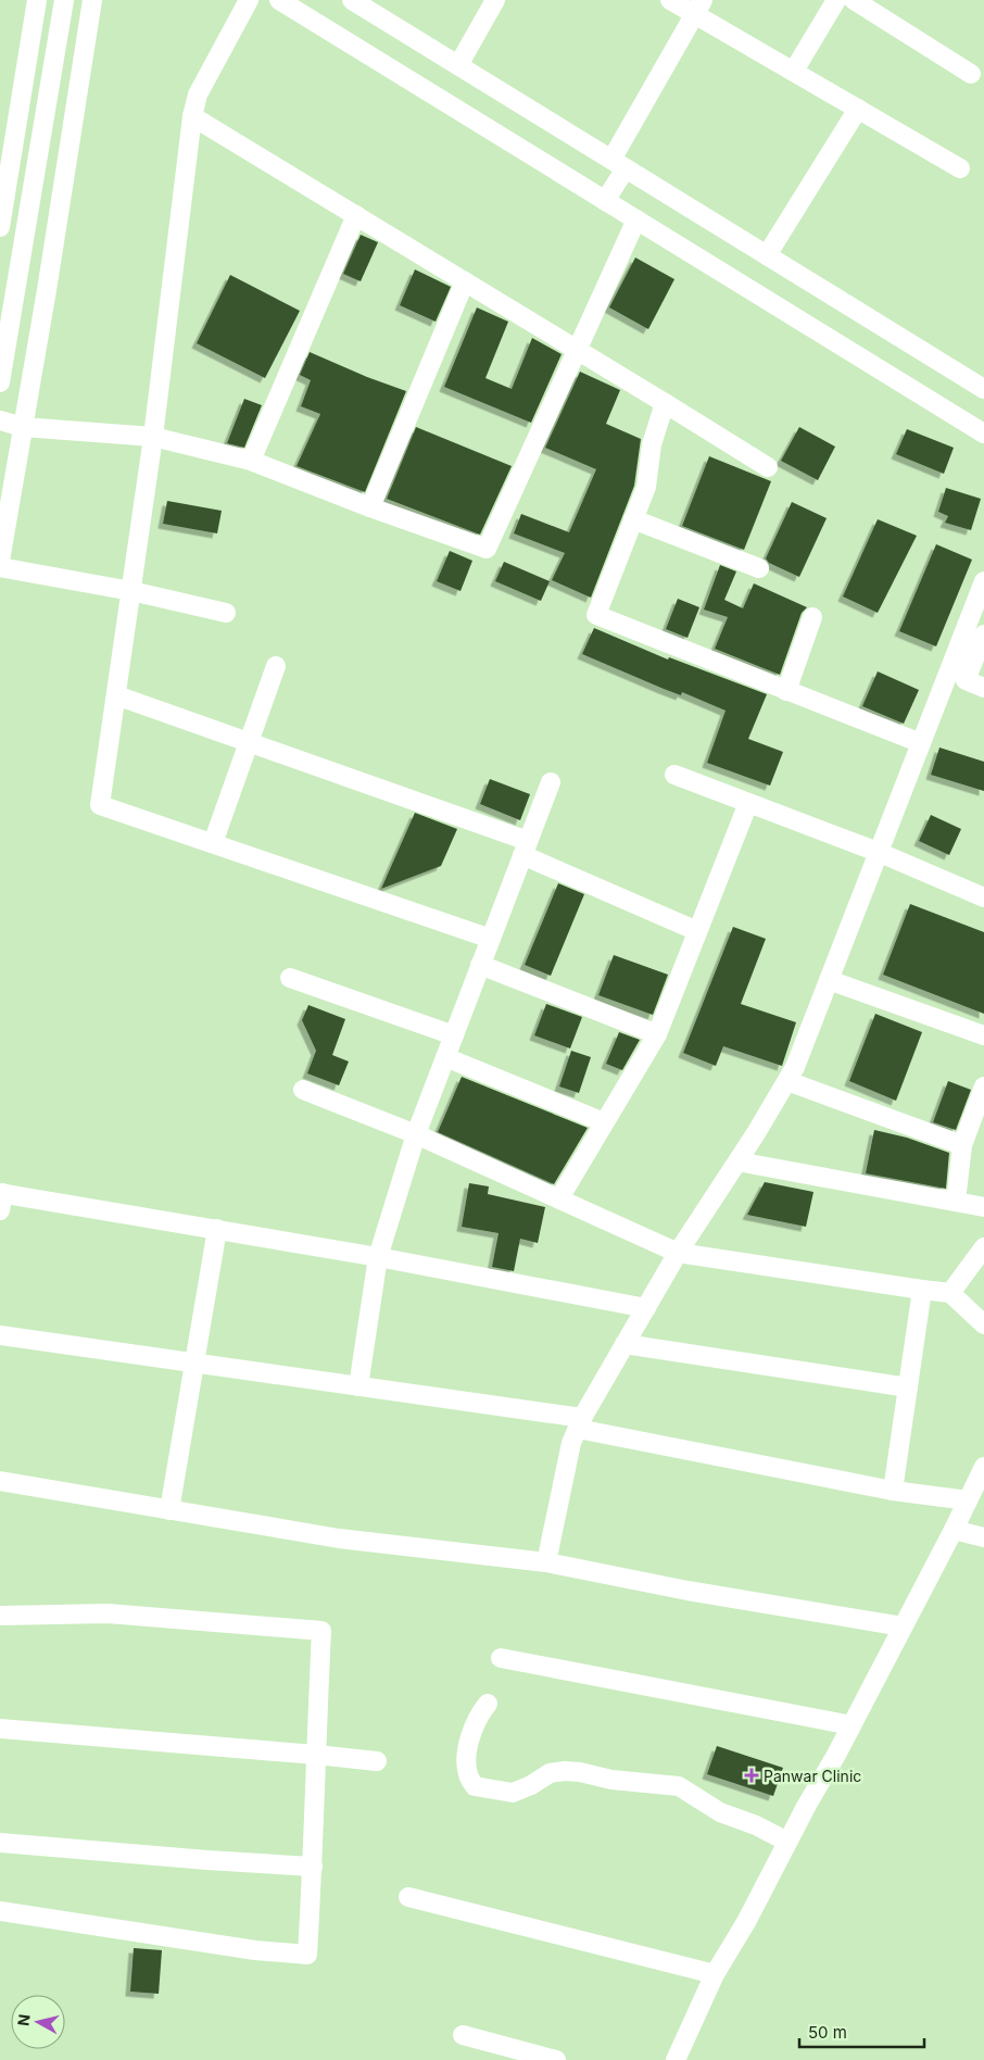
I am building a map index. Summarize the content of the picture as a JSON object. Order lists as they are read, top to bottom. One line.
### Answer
{"places":{"health":["Panwar Clinic"]},"scale_bar":"50 m","north":"left"}
